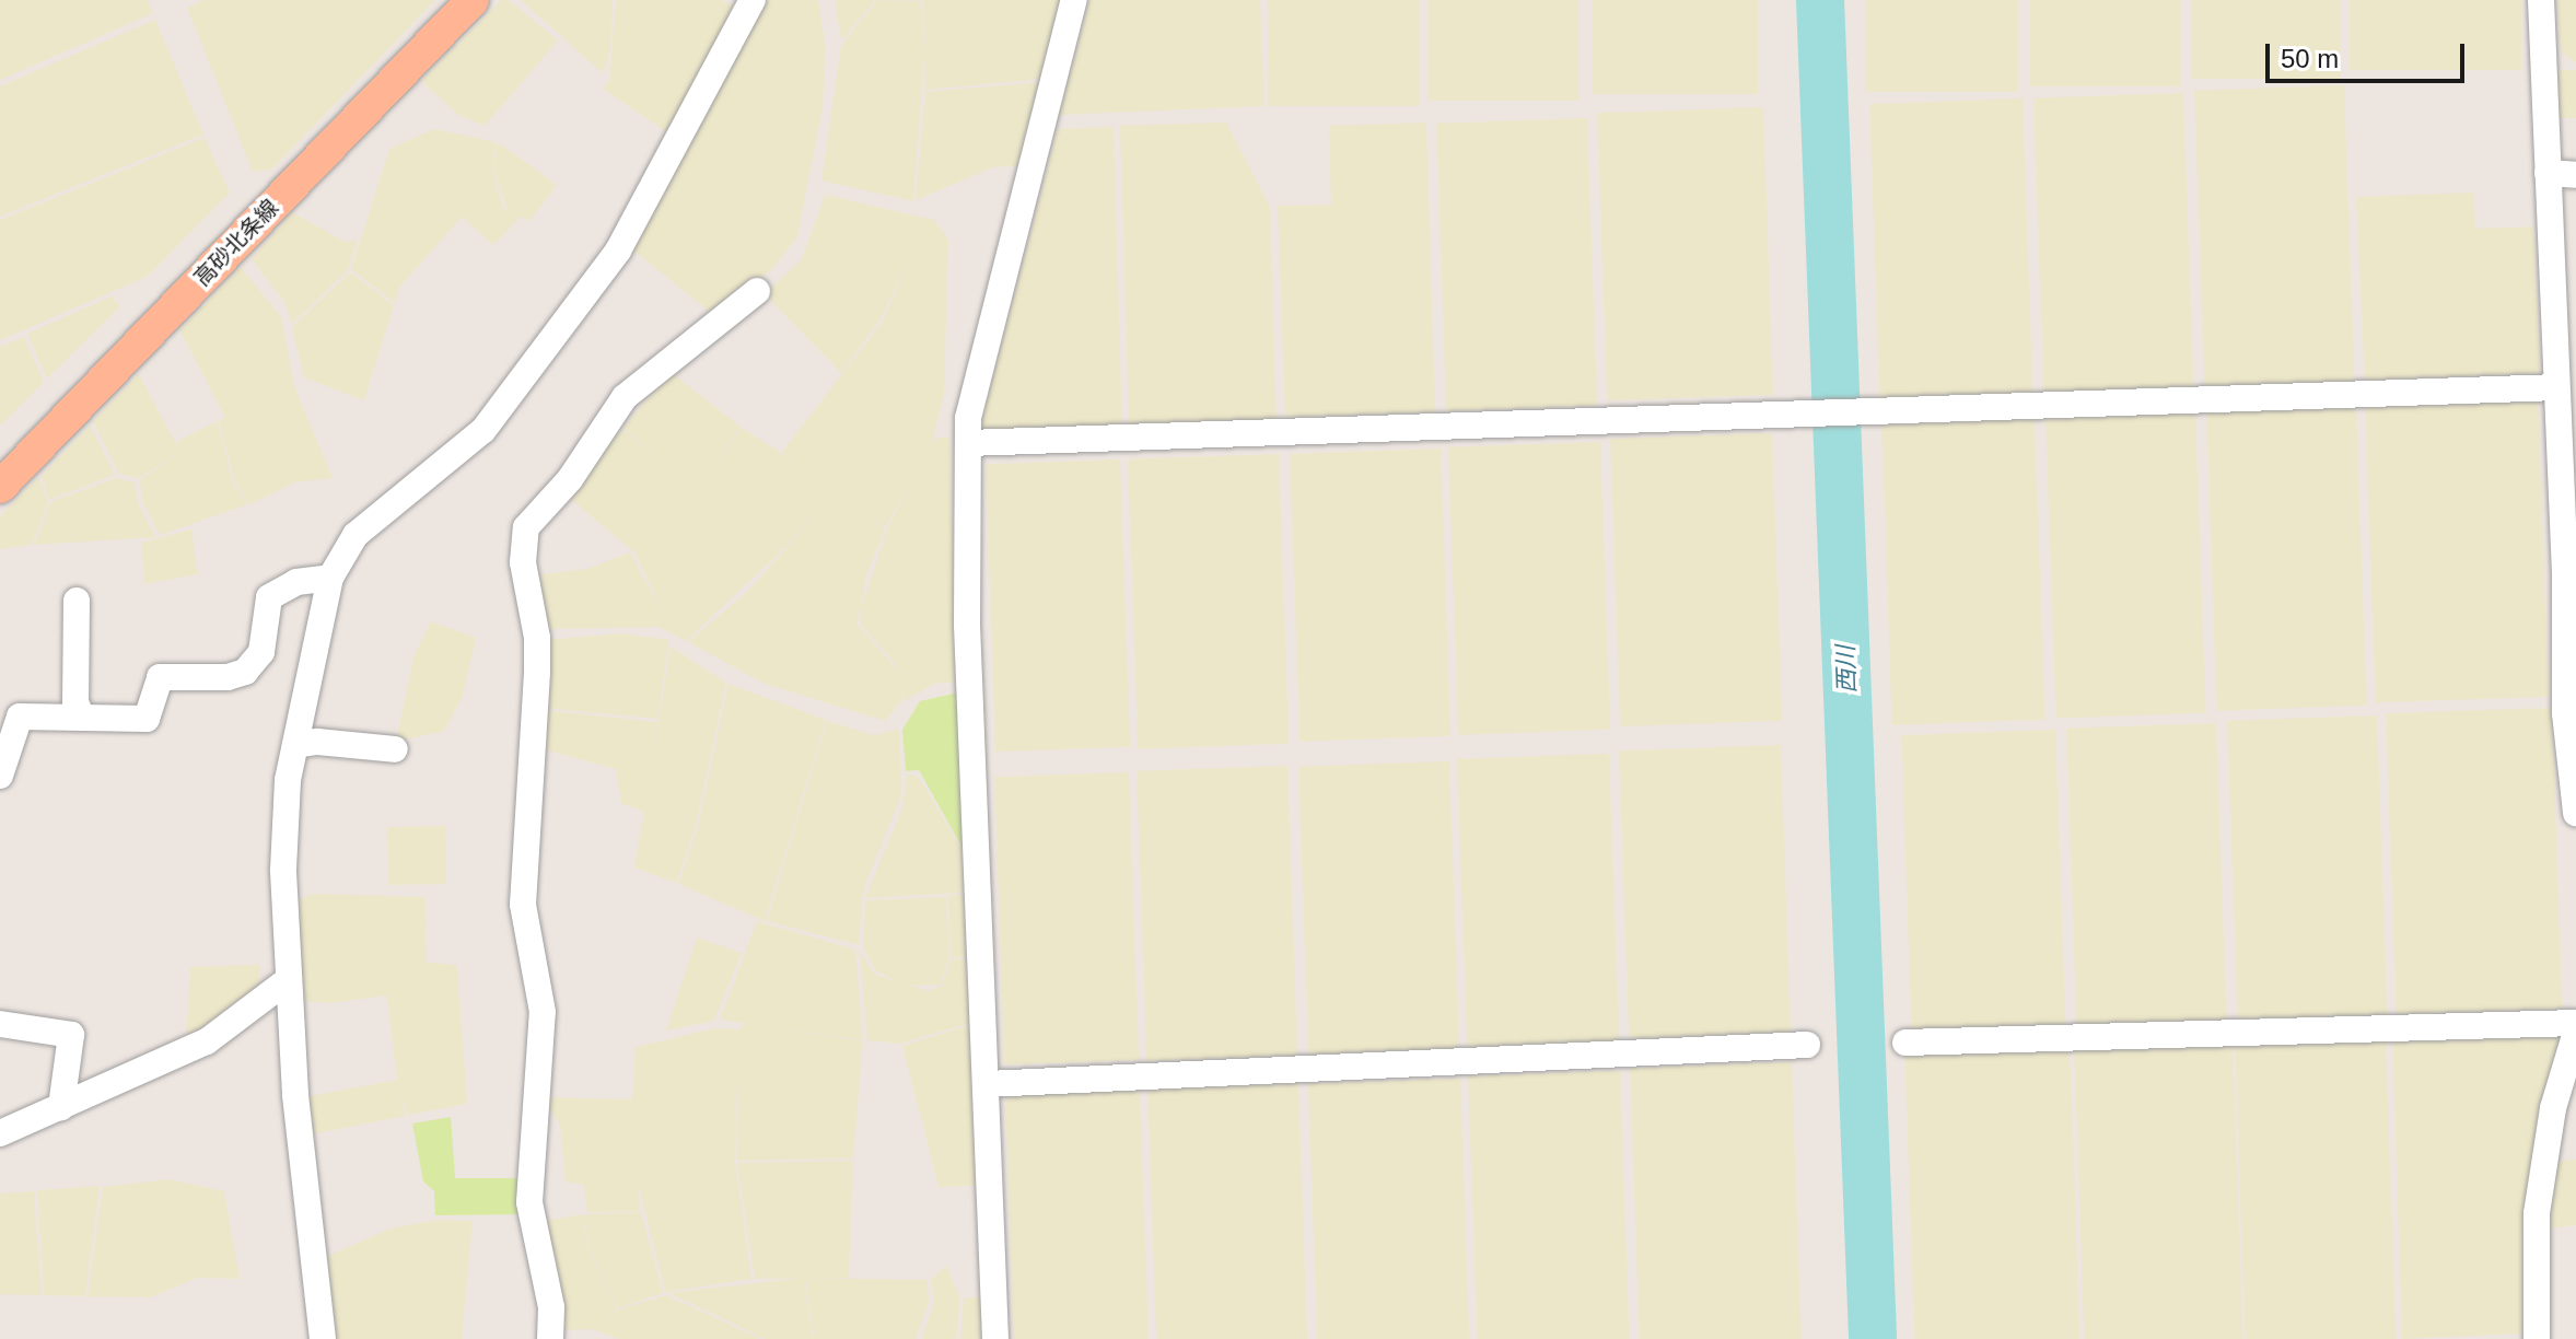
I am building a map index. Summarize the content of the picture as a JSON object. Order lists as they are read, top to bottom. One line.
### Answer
{"streets":{"main road":["高砂北条線"]},"water":["西川"],"scale_bar":"50 m"}
